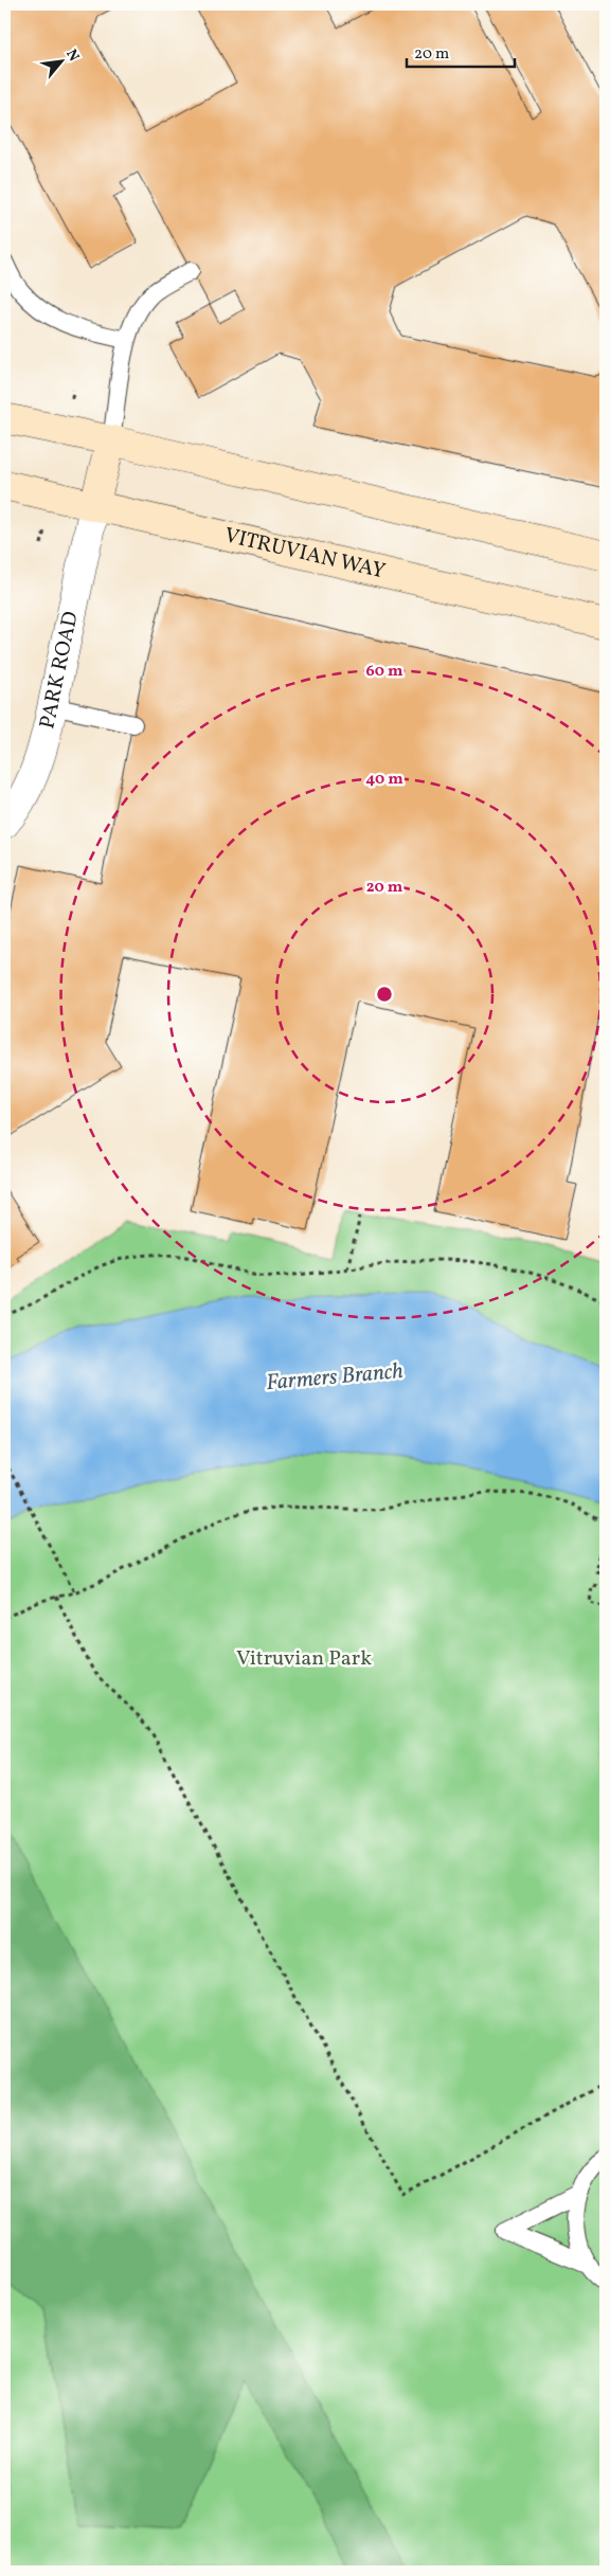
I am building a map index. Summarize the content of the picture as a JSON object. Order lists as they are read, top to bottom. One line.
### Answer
{"streets":{"main road":["VITRUVIAN WAY"],"street":["PARK ROAD"]},"crossings":[["VITRUVIAN WAY","PARK ROAD"]],"water":["Farmers Branch"],"parks":["Vitruvian Park"],"scale_bar":"20 m","north":"top right","rings":["60 m","40 m","20 m"]}
